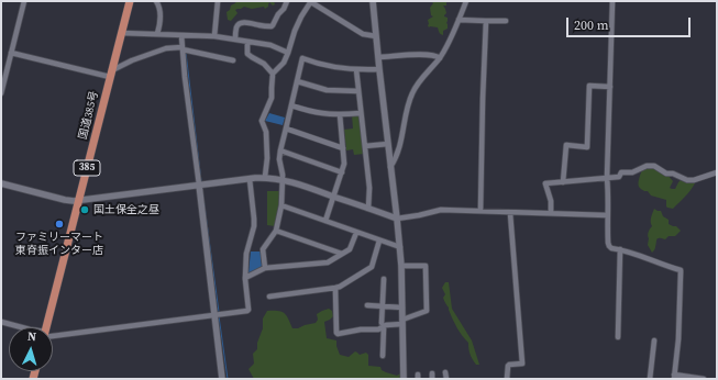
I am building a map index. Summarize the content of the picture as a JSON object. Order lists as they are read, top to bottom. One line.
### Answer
{"streets":{"highway":["国道385号","385"]},"places":["国土保全之昼","ファミリーマート 東脊振インター店"],"scale_bar":"200 m","north":"top"}
